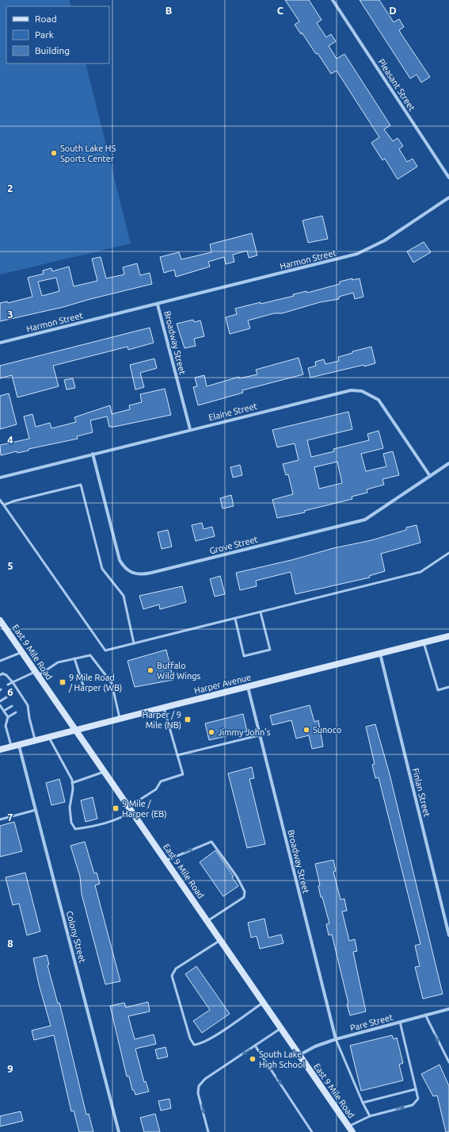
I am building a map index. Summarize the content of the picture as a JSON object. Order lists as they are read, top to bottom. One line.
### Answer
{"streets":{"main road":["East 9 Mile Road","Harper Avenue"],"street":["Pleasant Street","Harmon Street","Broadway Street","Elaine Street","Grove Street","Finlan Street","Colony Street","Pare Street"]},"crossings":[["Harmon Street","Broadway Street"],["Broadway Street","Elaine Street"],["Broadway Street","Harper Avenue"],["Broadway Street","Pare Street"],["Elaine Street","Grove Street"],["East 9 Mile Road","Harper Avenue"],["East 9 Mile Road","Pare Street"],["Harper Avenue","Finlan Street"],["Harper Avenue","Colony Street"]],"places":{"other":["South Lake HS Sports Center","Buffalo Wild Wings","Sunoco","Jimmy John's","South Lake High School"],"transit":["9 Mile Road / Harper (WB)","Harper / 9 Mile (NB)","9 Mile / Harper (EB)"]},"legend":["Road","Park","Building"],"grid":{"columns":["B","C","D"],"rows":["2","3","4","5","6","7","8","9"]}}
